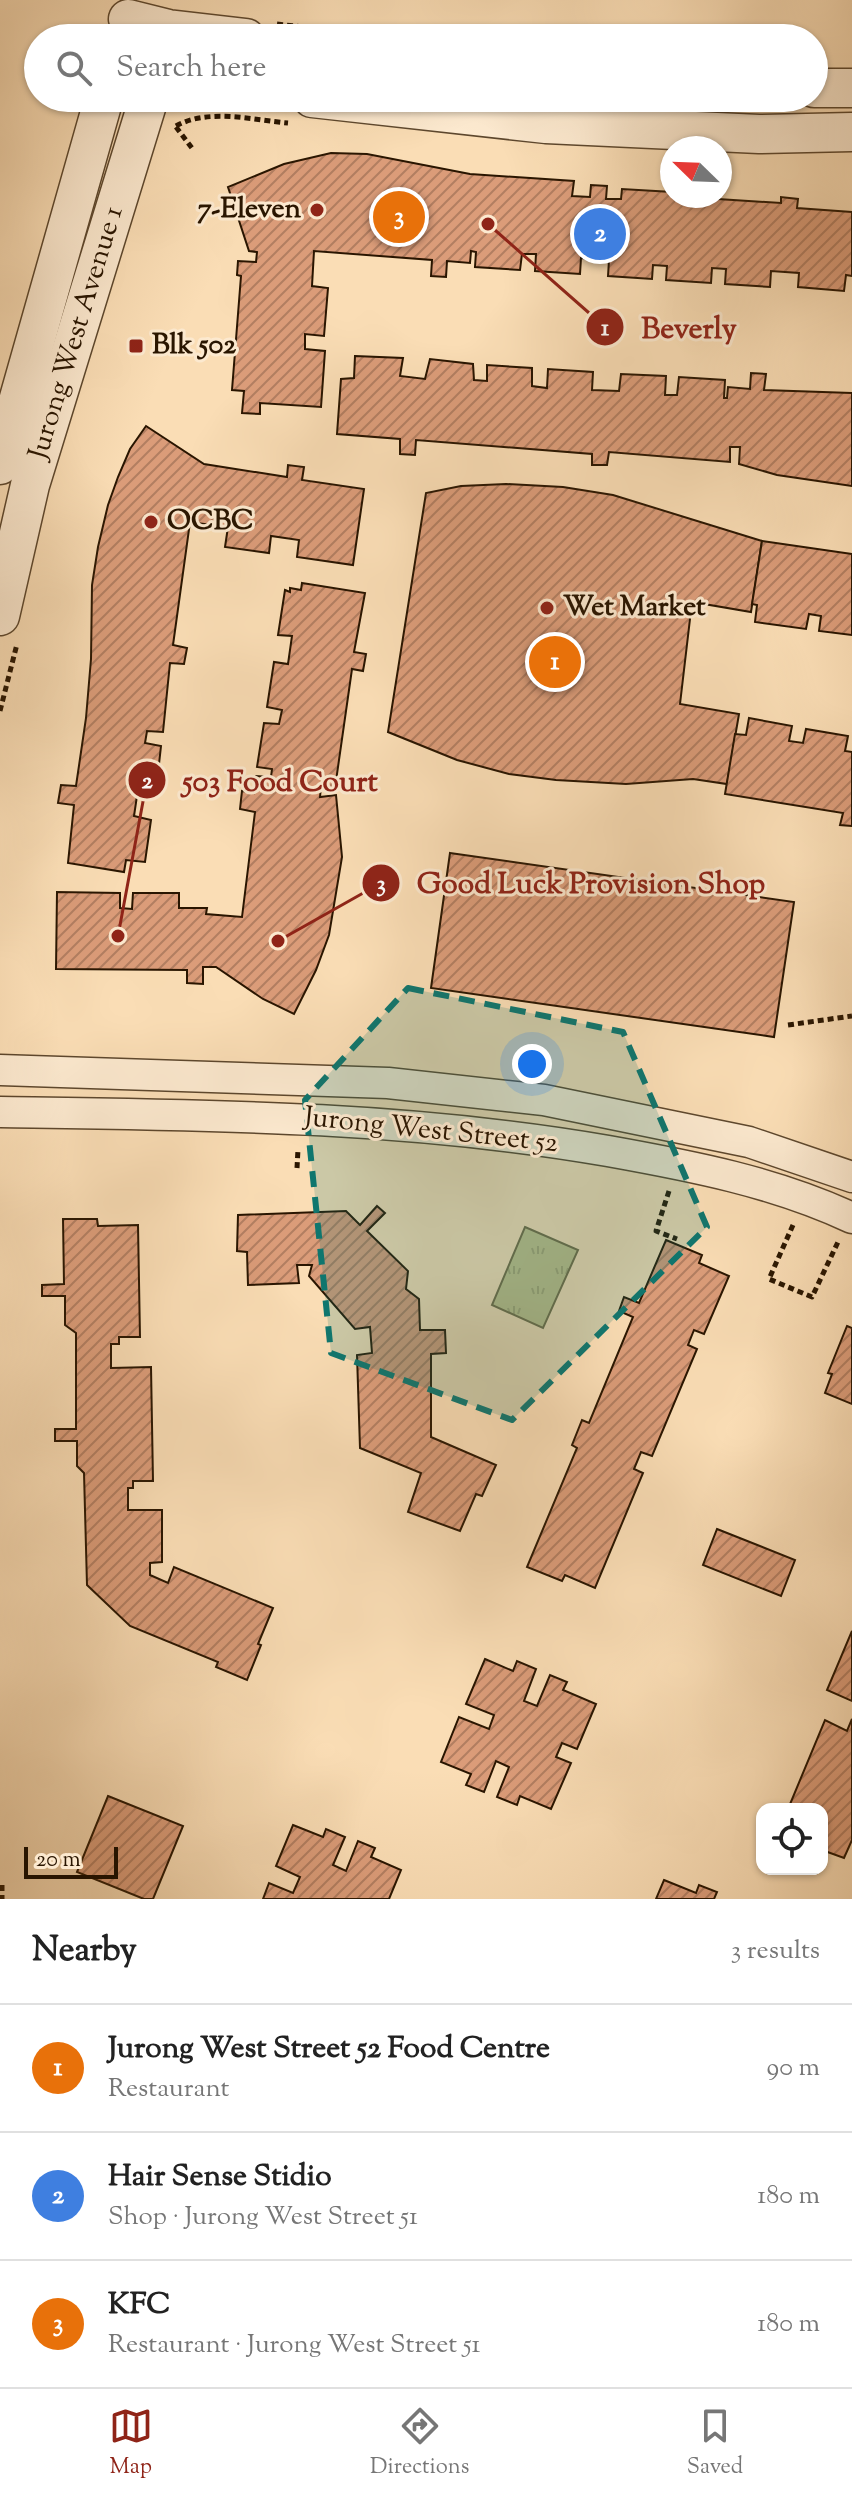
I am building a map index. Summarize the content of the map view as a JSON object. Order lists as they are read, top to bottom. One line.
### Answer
{"streets":{"street":["Jurong West Avenue 1","Jurong West Street 52"]},"places":{"other":["7-Eleven","Beverly","OCBC","Wet Market","503 Food Court","Good Luck Provision Shop"],"transit":["Blk 502"]},"scale_bar":"20 m","north":"top left","page":{"search":"Search here","pins":["3","2","1"],"scale":"20 m","heading":["Nearby","3 results"],"list":[{"mark":"1","name":"Jurong West Street 52 Food Centre","note":"Restaurant","value":"90 m"},{"mark":"2","name":"Hair Sense Stidio","note":"Shop · Jurong West Street 51","value":"180 m"},{"mark":"3","name":"KFC","note":"Restaurant · Jurong West Street 51","value":"180 m"}],"nav":["Map","Directions","Saved"]}}
